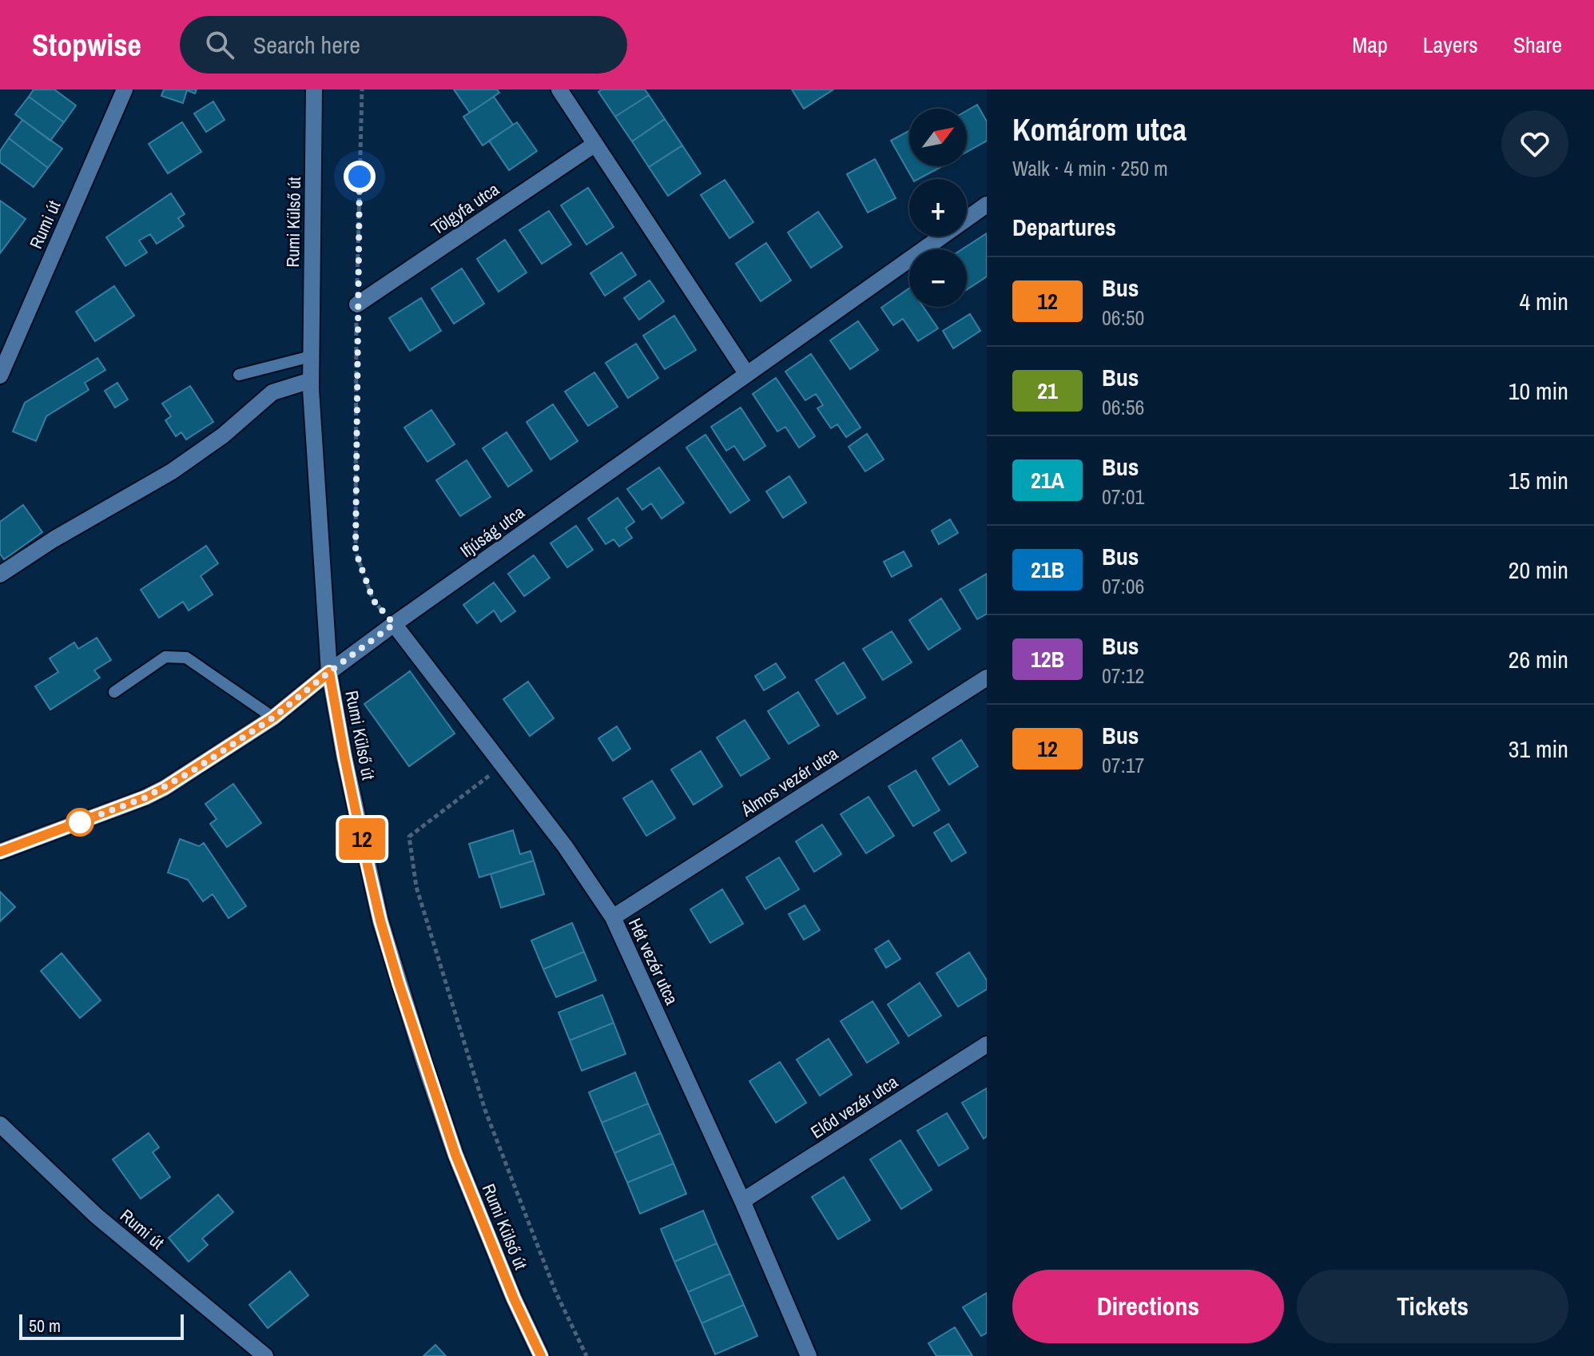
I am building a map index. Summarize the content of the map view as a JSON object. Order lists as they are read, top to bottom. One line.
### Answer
{"streets":{"street":["Tölgyfa utca","Rumi Külső út","Rumi út","Ifjúság utca","Álmos vezér utca","Hét vezér utca","Előd vezér utca"]},"crossings":[["Rumi Külső út","Ifjúság utca"],["Ifjúság utca","Hét vezér utca"],["Álmos vezér utca","Hét vezér utca"],["Hét vezér utca","Előd vezér utca"]],"lines":["bus line 12"],"scale_bar":"50 m","north":"top right","page":{"header":"Stopwise","search":"Search here","nav":["Map","Layers","Share"],"on_map":"12","heading":[["Komárom utca","Walk · 4 min · 250 m"],"Departures"],"map_buttons":["+","−"],"list":[{"mark":"12","name":"Bus","note":"06:50","value":"4 min"},{"mark":"21","name":"Bus","note":"06:56","value":"10 min"},{"mark":"21A","name":"Bus","note":"07:01","value":"15 min"},{"mark":"21B","name":"Bus","note":"07:06","value":"20 min"},{"mark":"12B","name":"Bus","note":"07:12","value":"26 min"},{"mark":"12","name":"Bus","note":"07:17","value":"31 min"}],"buttons":["Directions","Tickets"],"scale":"50 m"}}
